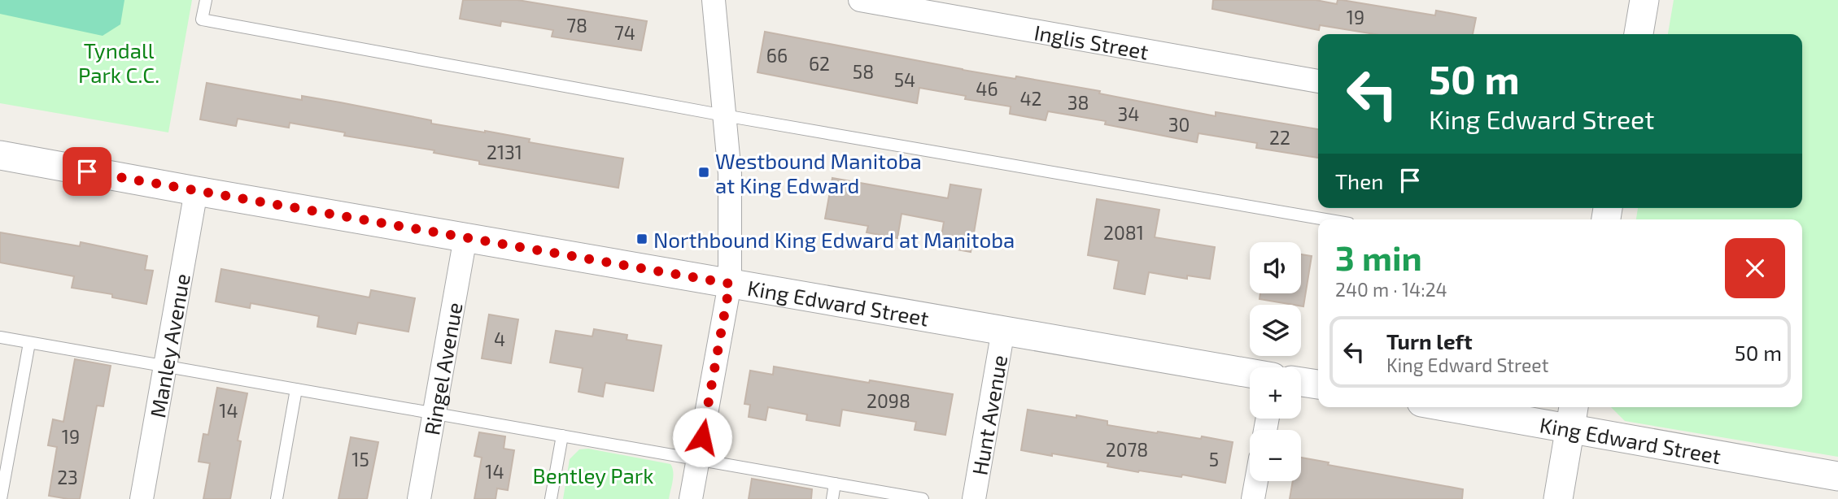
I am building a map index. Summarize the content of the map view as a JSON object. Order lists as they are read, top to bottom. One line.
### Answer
{"streets":{"street":["Inglis Street","King Edward Street","Manley Avenue","Ringel Avenue","Hunt Avenue"]},"crossings":[["King Edward Street","Manley Avenue"],["King Edward Street","Ringel Avenue"],["King Edward Street","Hunt Avenue"]],"parks":["Tyndall Park C.C.","Bentley Park"],"places":{"transit":["Westbound Manitoba at King Edward","Northbound King Edward at Manitoba"]},"house_numbers":["19","78","74","66","62","58","54","46","42","38","34","30","22","2131","2081","4","2098","14","19","2078","15","5","14","23"],"page":{"turn":["50 m","King Edward Street"],"then":"Then","heading":["3 min","240 m · 14:24"],"map_buttons":["+","−"],"list":[{"name":"Turn left","note":"King Edward Street","value":"50 m"}]}}
